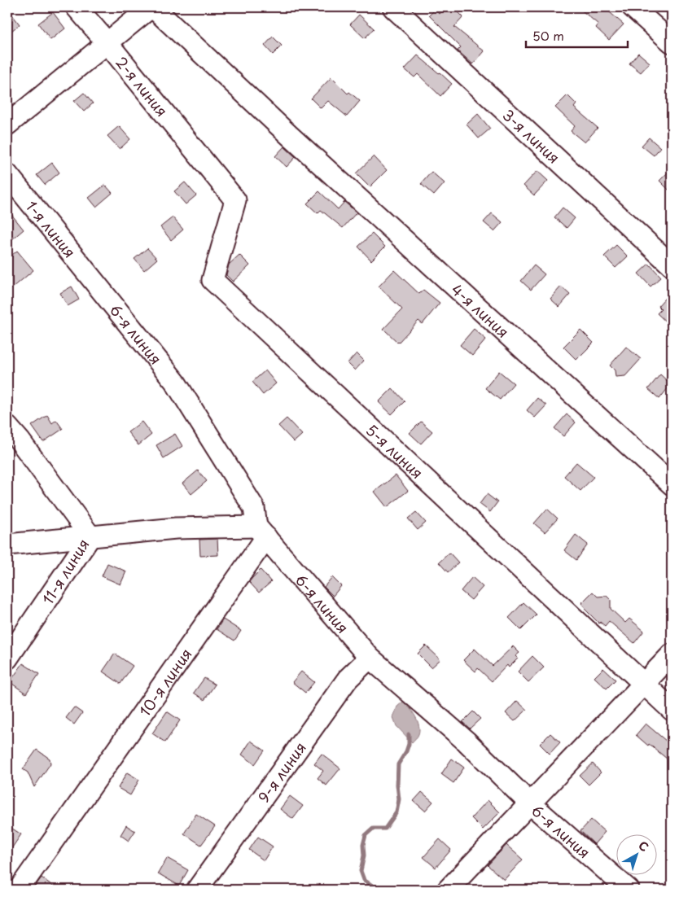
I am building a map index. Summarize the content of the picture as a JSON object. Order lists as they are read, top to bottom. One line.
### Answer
{"streets":{"street":["2-я линия","3-я линия","1-я линия","4-я линия","6-я линия","5-я линия","11-я линия","10-я линия","9-я линия"]},"crossings":[["2-я линия","5-я линия"],["1-я линия","6-я линия"],["6-я линия","10-я линия"],["6-я линия","9-я линия"]],"scale_bar":"50 m","north":"top right"}
